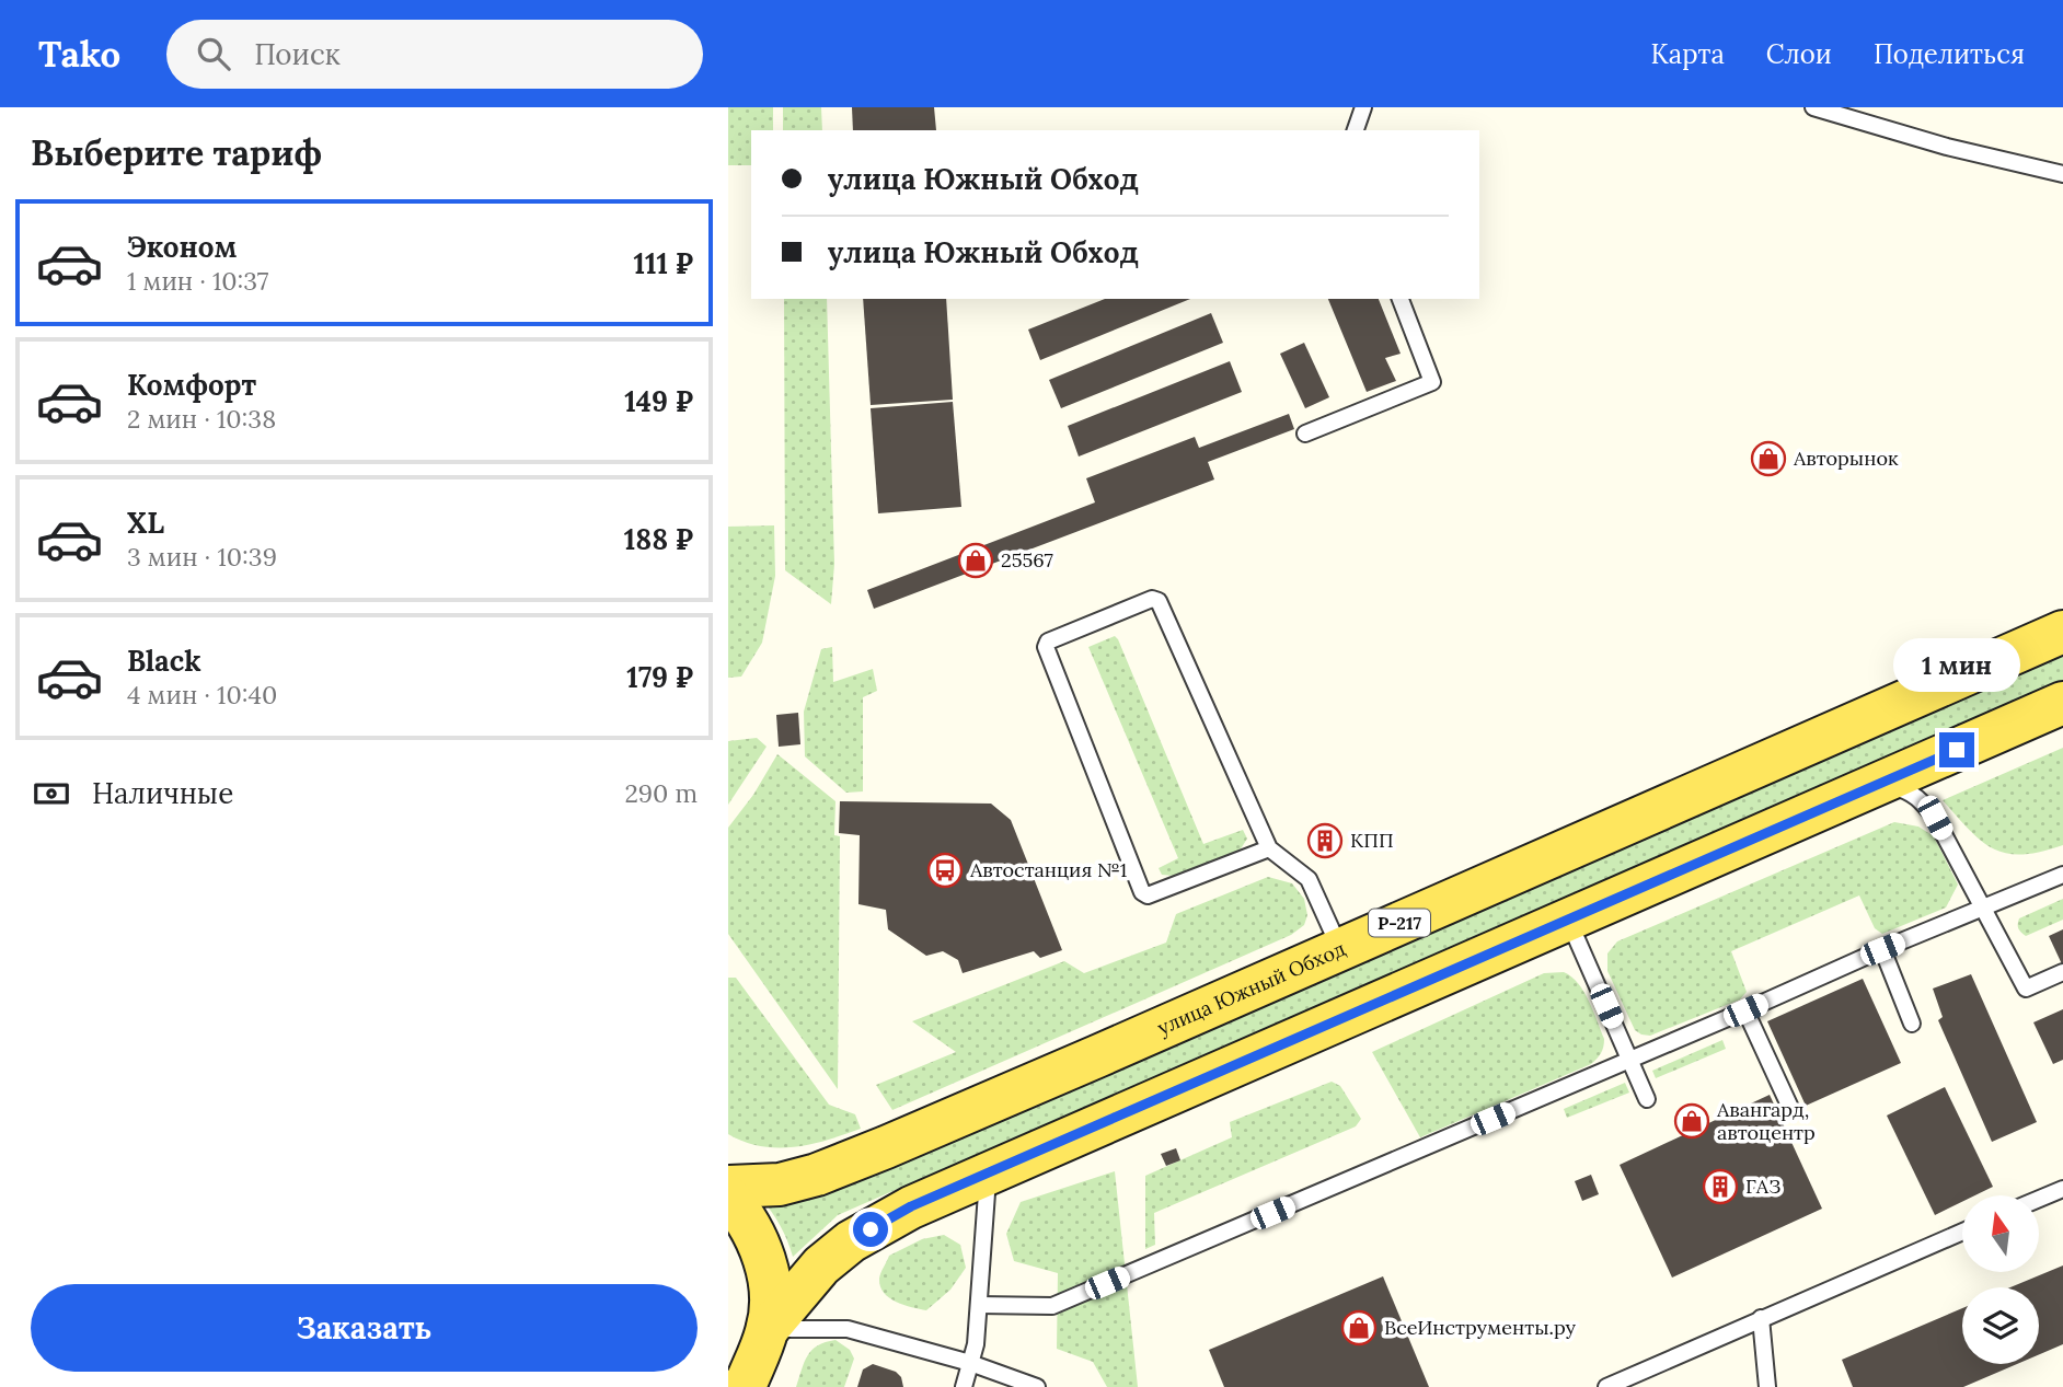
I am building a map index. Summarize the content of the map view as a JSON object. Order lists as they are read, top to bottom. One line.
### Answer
{"streets":{"main road":["Р-217","улица Южный Обход"]},"places":{"shop":["Авторынок","25567","Авангард, автоцентр","ВсеИнструменты.ру"],"building":["КПП","ГАЗ"],"bus stop":["Автостанция №1"]},"north":"top","page":{"header":"Tako","search":"Поиск","nav":["Карта","Слои","Поделиться"],"heading":"Выберите тариф","banner":["улица Южный Обход","улица Южный Обход"],"list":[{"name":"Эконом","note":"1 мин · 10:37","value":"111 ₽"},{"name":"Комфорт","note":"2 мин · 10:38","value":"149 ₽"},{"name":"XL","note":"3 мин · 10:39","value":"188 ₽"},{"name":"Black","note":"4 мин · 10:40","value":"179 ₽"}],"bubble":"1 мин","pay":["Наличные","290 m"],"buttons":"Заказать"}}
